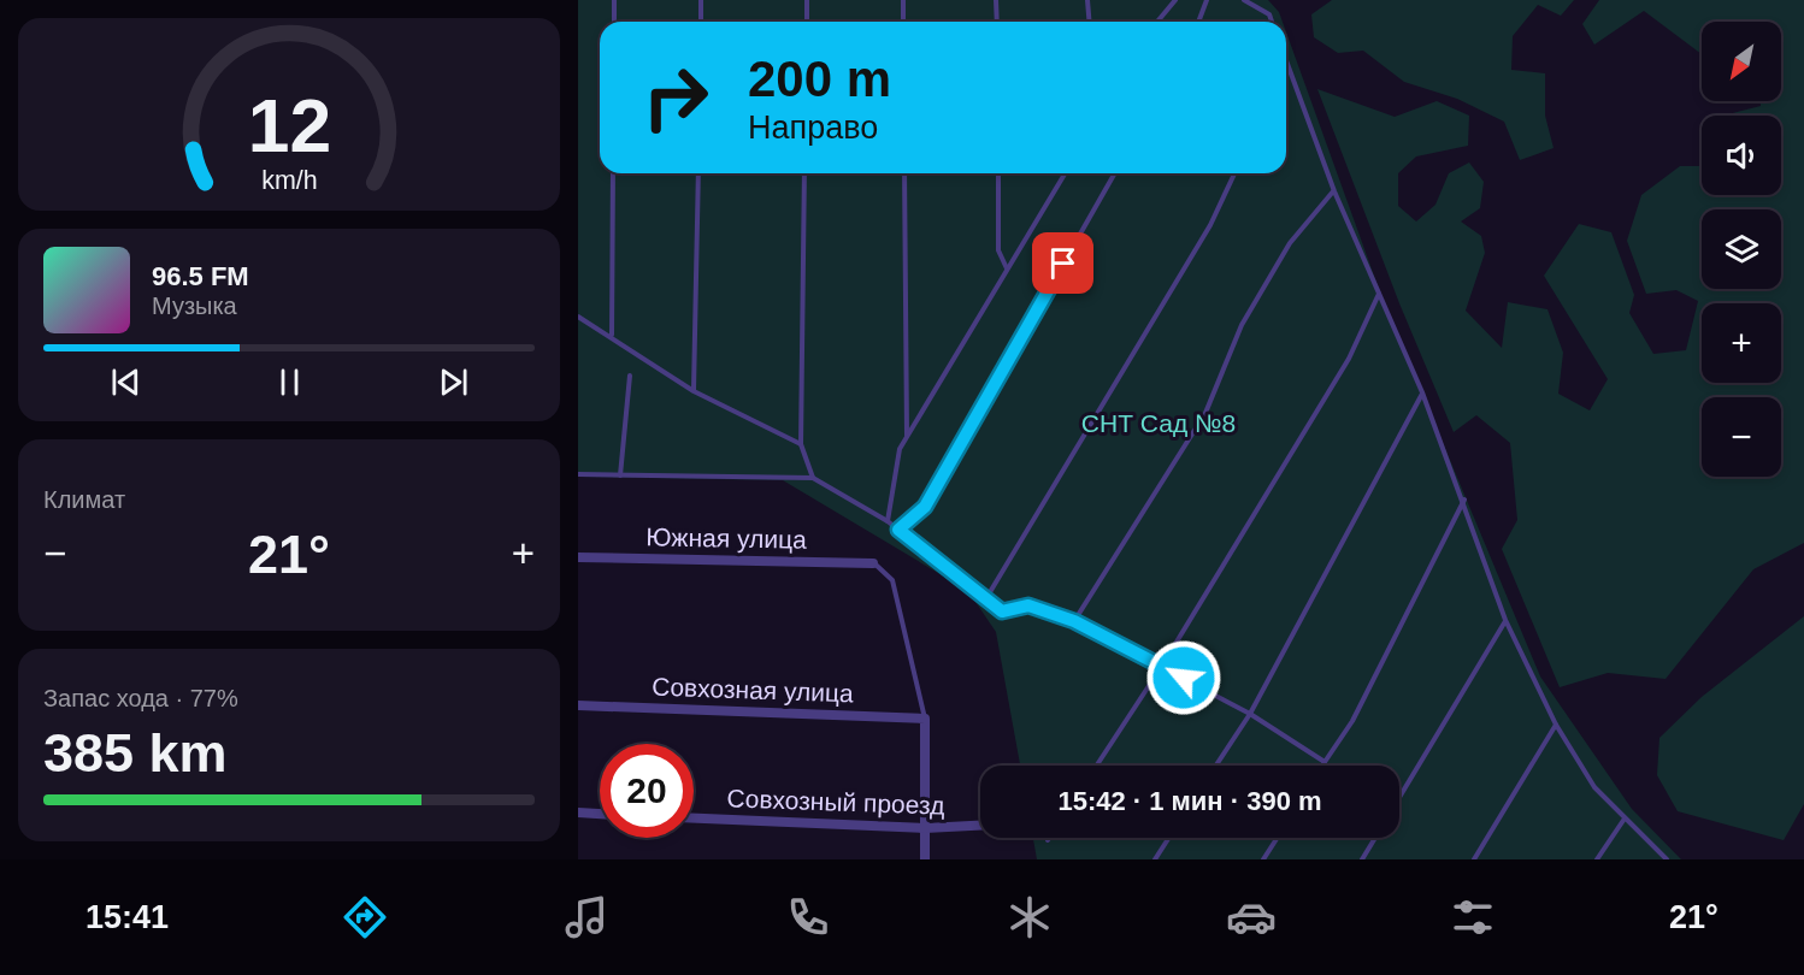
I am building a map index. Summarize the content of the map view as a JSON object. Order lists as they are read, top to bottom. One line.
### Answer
{"streets":{"street":["Южная улица","Совхозная улица","Совхозный проезд"]},"parks":["СНТ Сад №8"],"north":"bottom left","page":{"map_buttons":["+","−"],"turn":["200 m","Направо"],"song":["96.5 FM","Музыка"],"tile":["Климат",["Запас хода · 77%","385 km"]],"heat":["−","21°","+"],"limit":"20","trip":"15:42 · 1 мин · 390 m","tabs":["15:41","21°"],"gauge":["12","km/h"]}}
